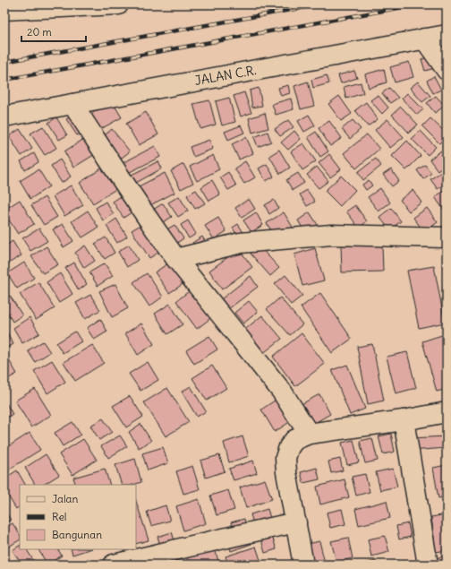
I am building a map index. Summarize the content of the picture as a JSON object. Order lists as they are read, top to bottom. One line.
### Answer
{"streets":{"street":["JALAN C.R."]},"legend":["Jalan","Rel","Bangunan"],"scale_bar":"20 m"}
